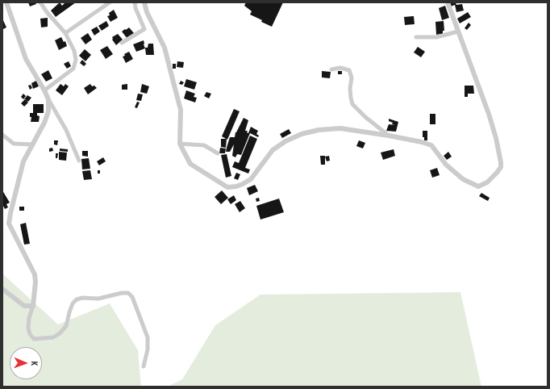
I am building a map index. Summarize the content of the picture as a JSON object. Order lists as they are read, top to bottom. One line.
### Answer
{"north":"right"}
